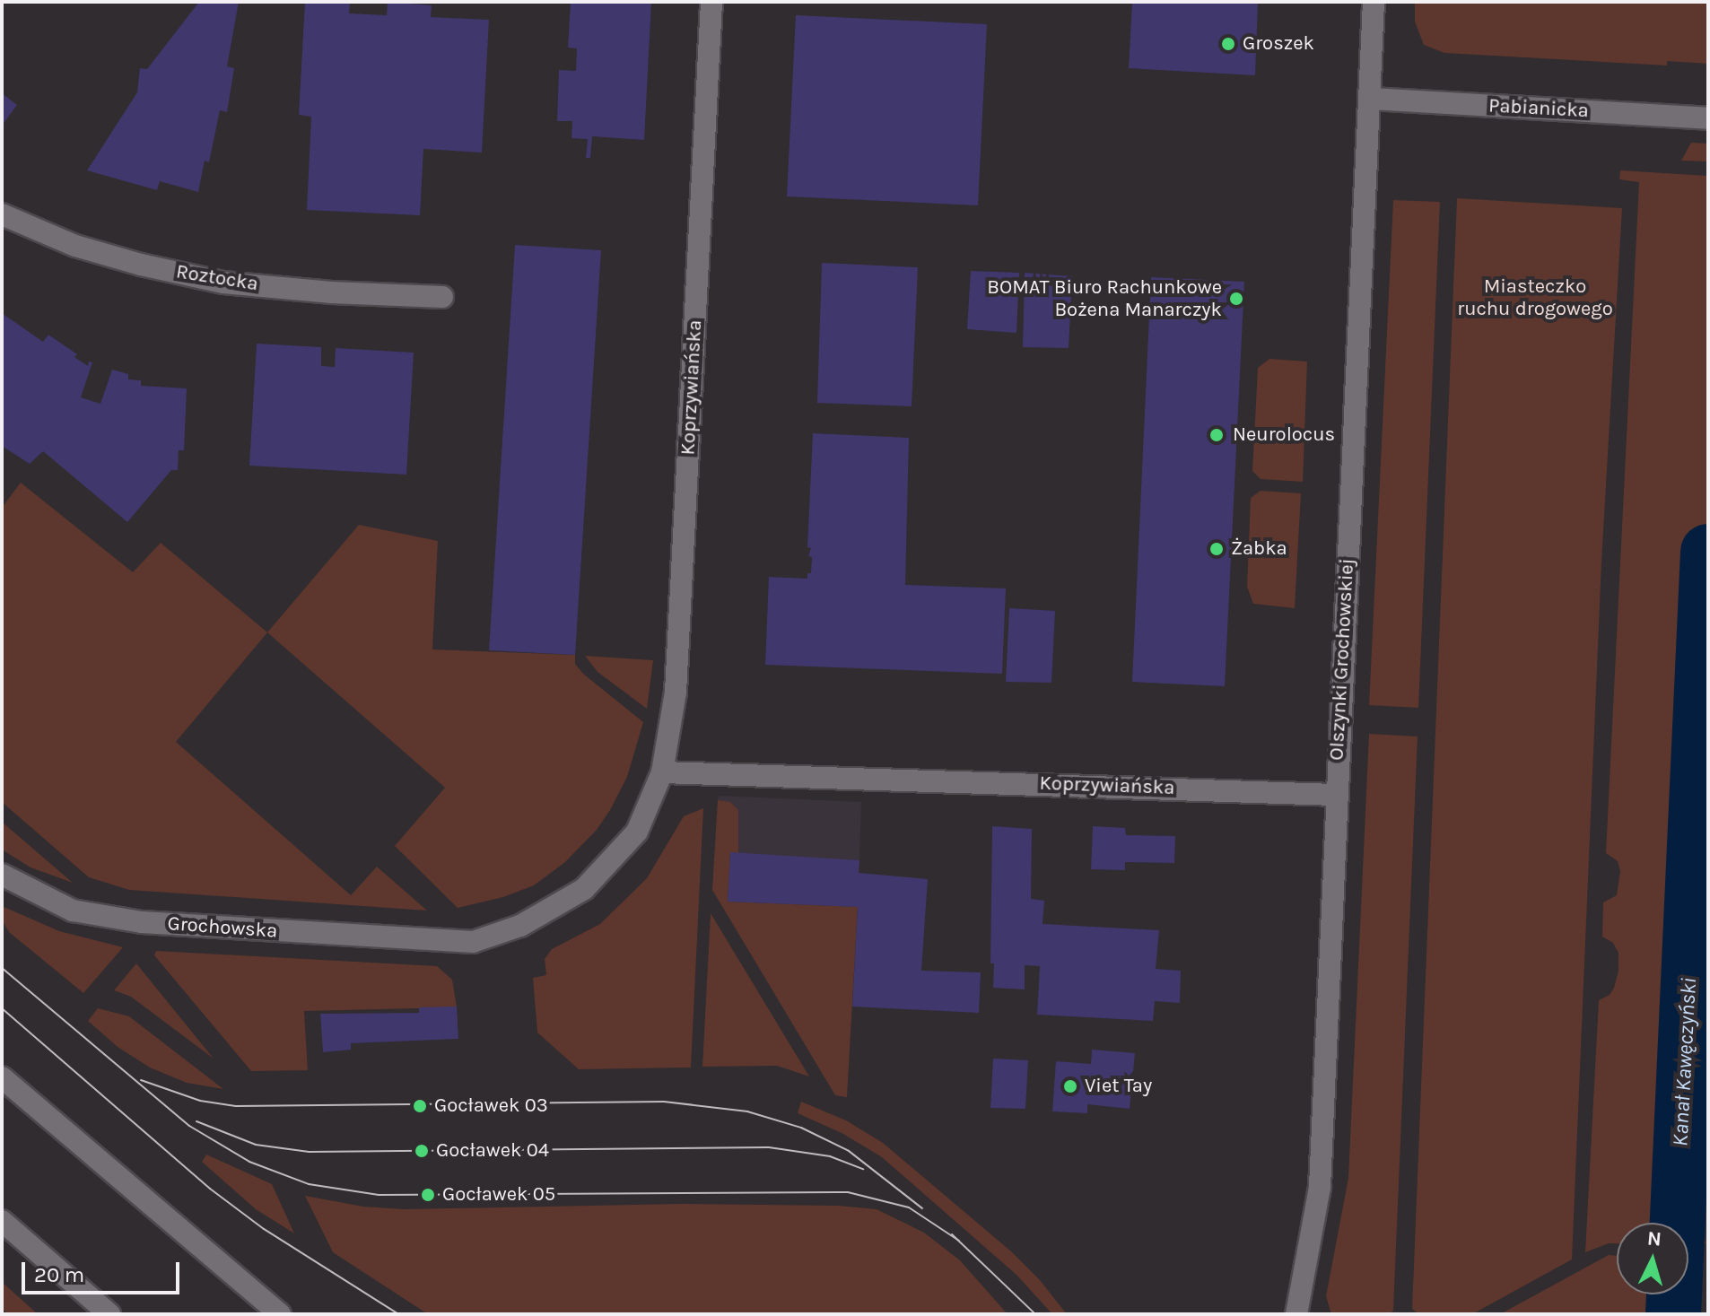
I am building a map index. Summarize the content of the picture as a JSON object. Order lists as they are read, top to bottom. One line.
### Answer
{"streets":{"street":["Pabianicka","Roztocka","Koprzywiańska","Olszynki Grochowskiej","Grochowska"]},"crossings":[["Pabianicka","Olszynki Grochowskiej"],["Koprzywiańska","Olszynki Grochowskiej"],["Koprzywiańska","Grochowska"]],"water":["Kanał Kawęczyński"],"parks":["Miasteczko ruchu drogowego"],"places":["Groszek","BOMAT Biuro Rachunkowe Bożena Manarczyk","Neurolocus","Żabka","Viet Tay","Gocławek 03","Gocławek 04","Gocławek 05"],"scale_bar":"20 m","north":"top"}
